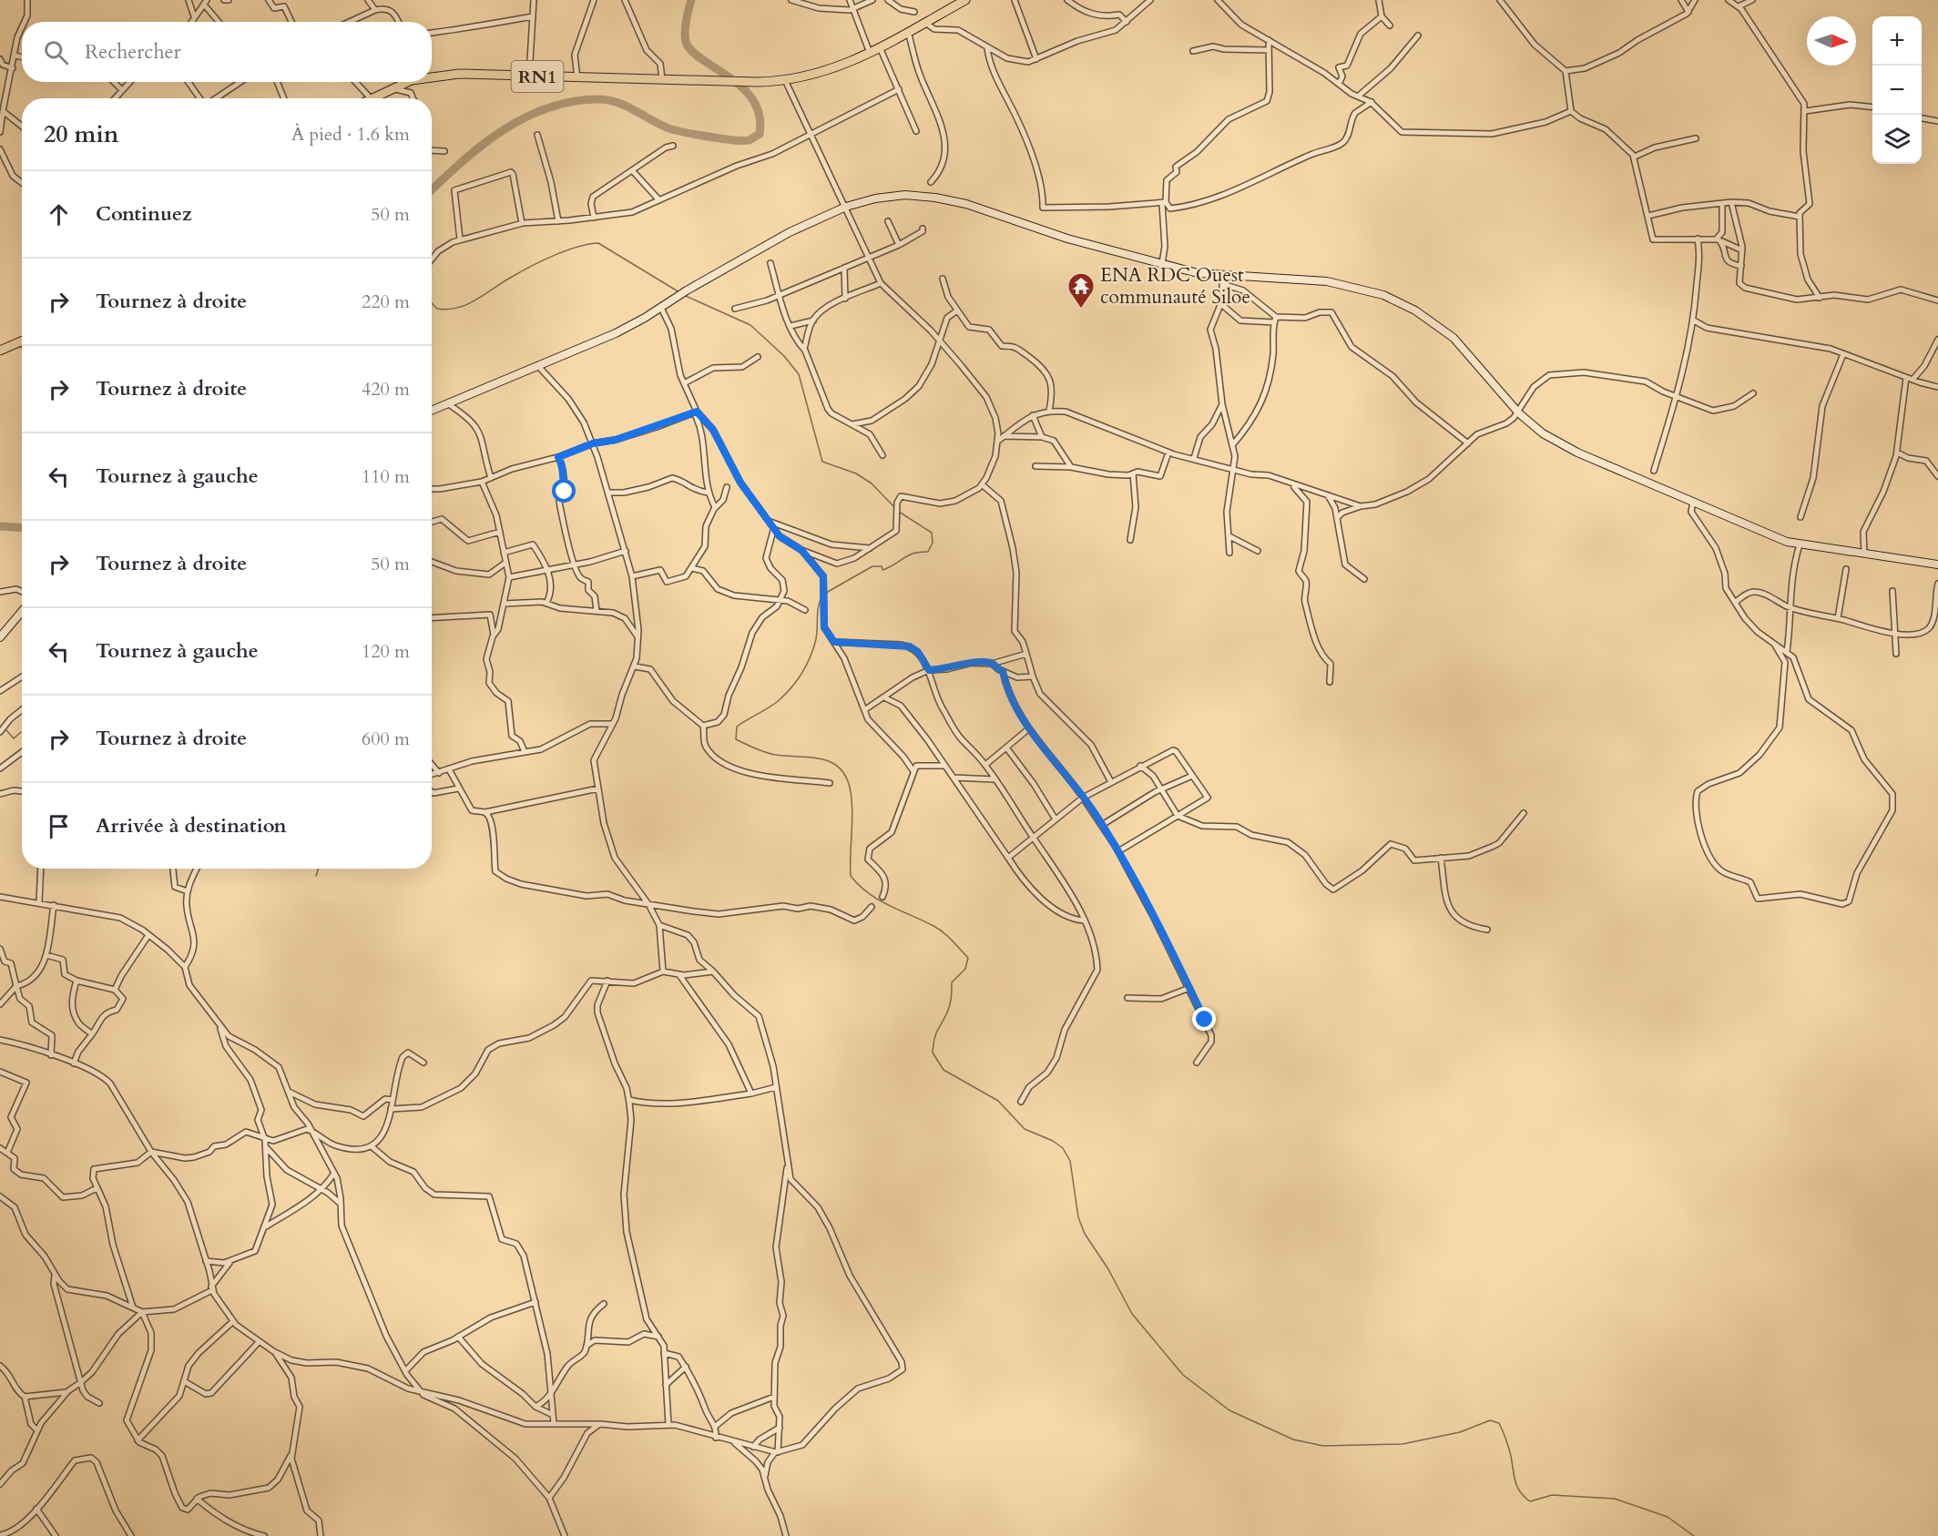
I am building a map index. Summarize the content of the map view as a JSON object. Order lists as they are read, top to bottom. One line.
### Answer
{"streets":{"highway":["RN1"]},"places":{"temple":["ENA RDC Ouest communauté Siloe"]},"north":"right","page":{"map_buttons":["+","−"],"search":"Rechercher","heading":["20 min","À pied · 1.6 km"],"list":[["Continuez","50 m"],["Tournez à droite","220 m"],["Tournez à droite","420 m"],["Tournez à gauche","110 m"],["Tournez à droite","50 m"],["Tournez à gauche","120 m"],["Tournez à droite","600 m"],"Arrivée à destination"]}}
